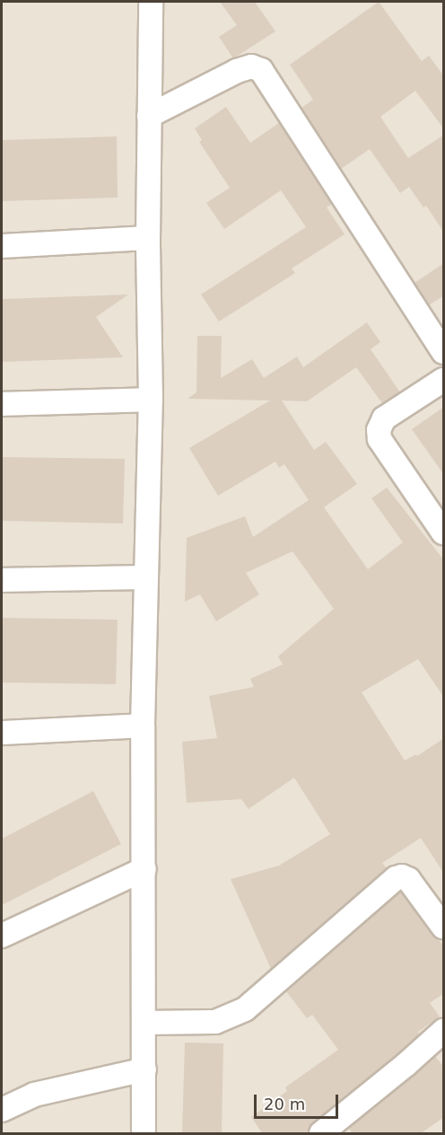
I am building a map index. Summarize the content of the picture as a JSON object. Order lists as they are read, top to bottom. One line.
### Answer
{"scale_bar":"20 m"}
